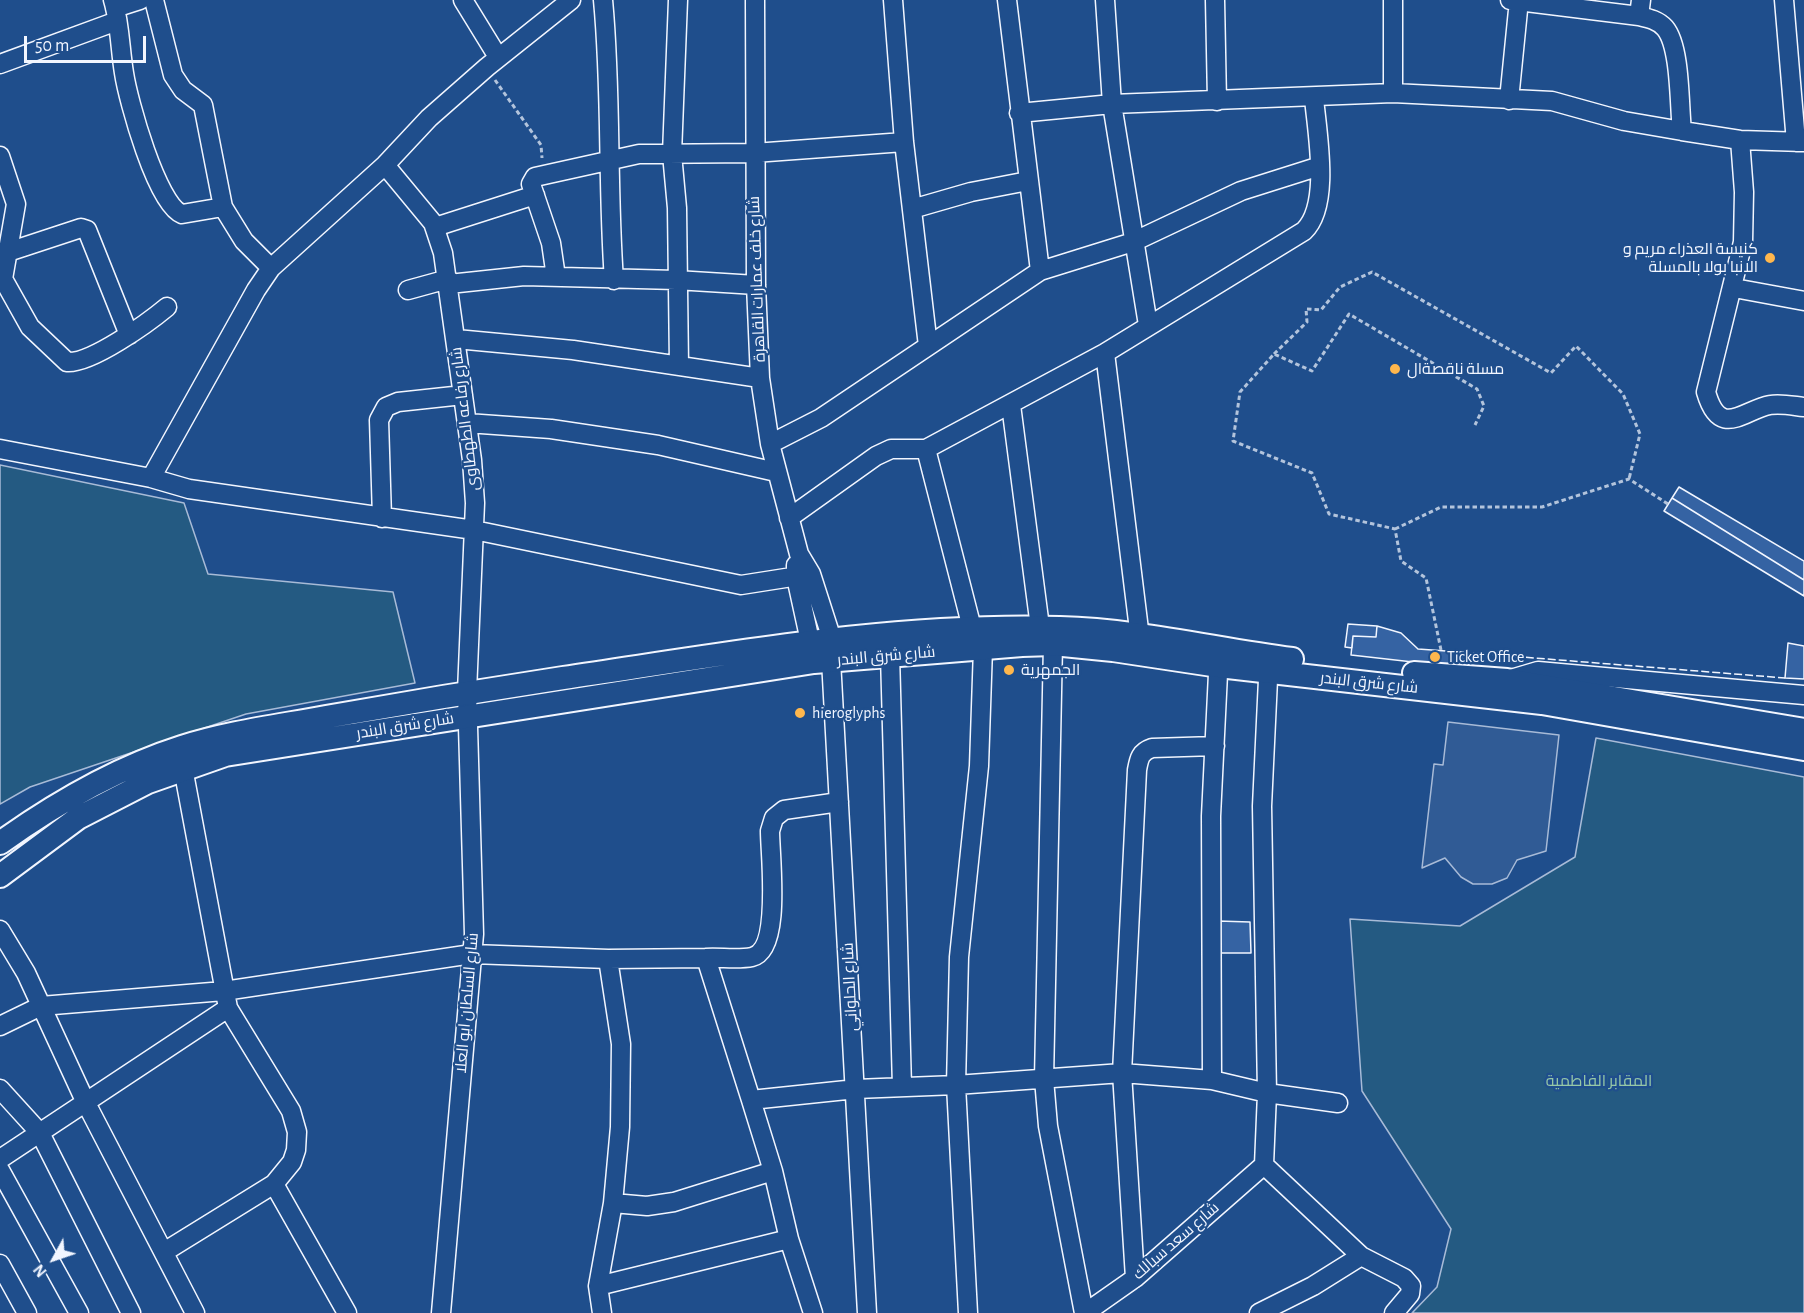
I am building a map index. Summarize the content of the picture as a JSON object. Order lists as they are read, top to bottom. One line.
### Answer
{"streets":{"main road":["شارع شرق البندر"],"street":["شارع خلف عمارات القاهرة","شارع رفاعه الطهطاوى","شارع الحلواني","شارع السلطان ابو العلا","شارع سعد سبالك"]},"crossings":[["شارع خلف عمارات القاهرة","شارع شرق البندر"],["شارع خلف عمارات القاهرة","شارع الحلواني"],["شارع رفاعه الطهطاوى","شارع شرق البندر"],["شارع رفاعه الطهطاوى","شارع السلطان ابو العلا"],["شارع شرق البندر","شارع الحلواني"],["شارع شرق البندر","شارع السلطان ابو العلا"]],"parks":["المقابر الفاطمية"],"places":["كنيسة العذراء مريم و الانبا بولا بالمسلة","مسلة ناقصةال","Ticket Office","الجمهرية","hieroglyphs"],"scale_bar":"50 m","north":"bottom left"}
